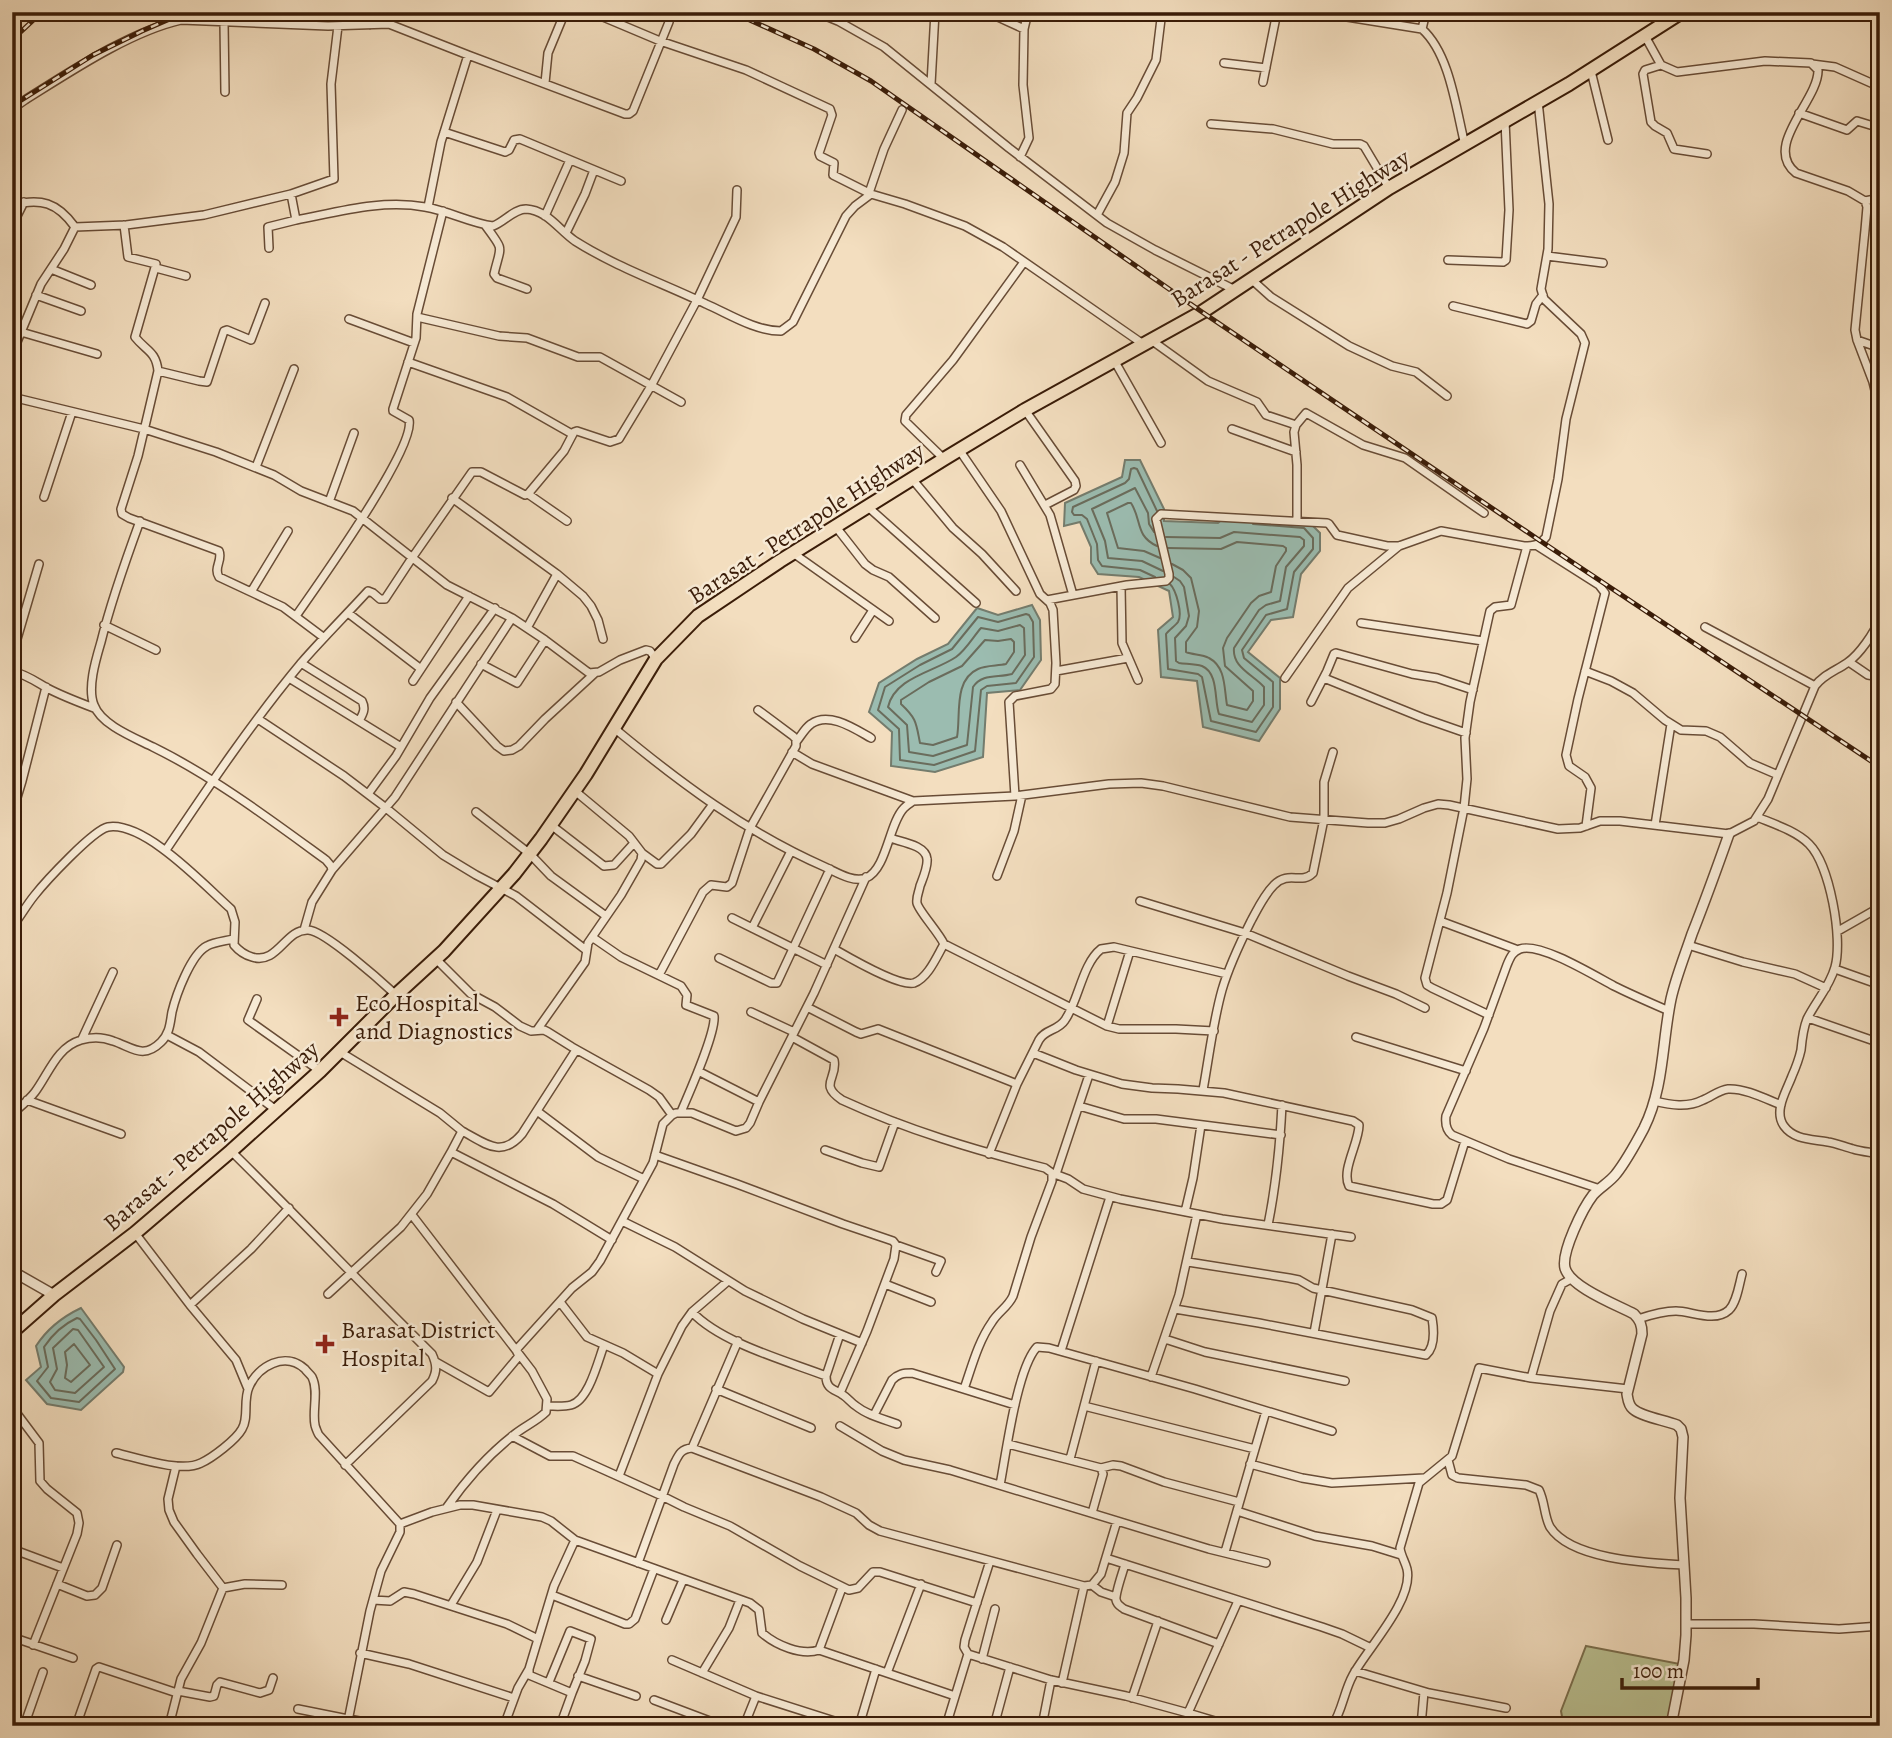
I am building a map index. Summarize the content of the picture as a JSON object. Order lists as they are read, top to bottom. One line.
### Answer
{"streets":{"highway":["Barasat - Petrapole Highway"]},"places":{"health":["Eco Hospital and Diagnostics","Barasat District Hospital"]},"scale_bar":"100 m"}
